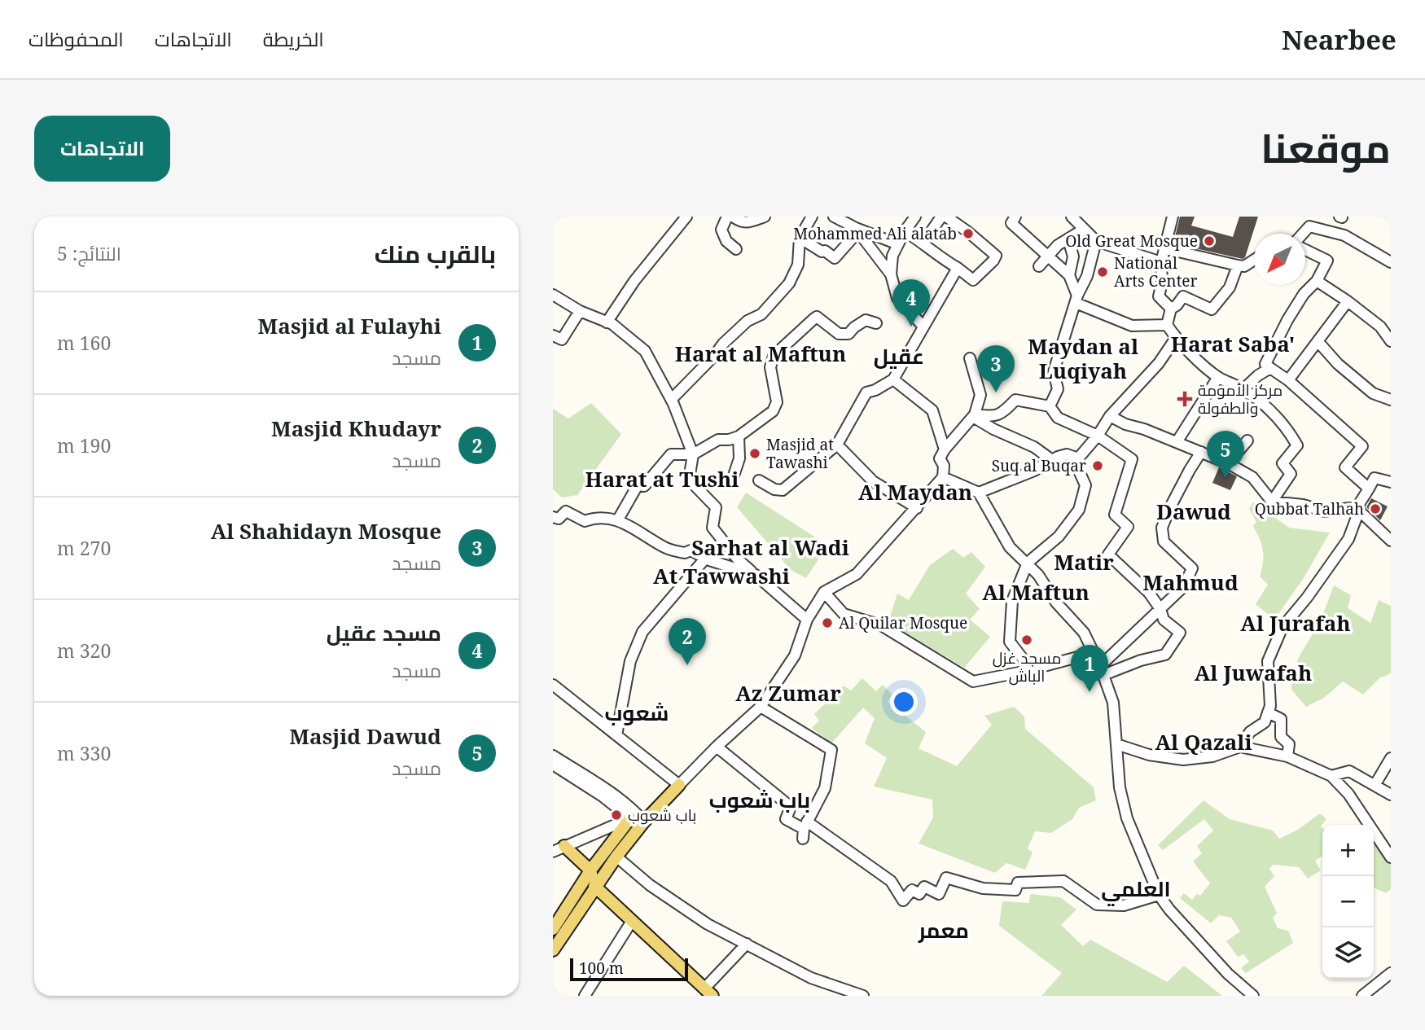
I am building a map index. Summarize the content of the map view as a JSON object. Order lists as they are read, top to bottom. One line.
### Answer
{"districts":["Harat Saba'","Maydan al Luqiyah","Harat al Maftun","عقيل","Harat at Tushi","Al Maydan","Dawud","Sarhat al Wadi","Matir","At Tawwashi","Mahmud","Al Maftun","Al Jurafah","Al Juwafah","Az Zumar","شعوب","Al Qazali","باب شعوب","العلمي","معمر"],"places":{"other":["Mohammed Ali alatab","Old Great Mosque","National Arts Center","Masjid at Tawashi","Suq al Buqar","Qubbat Talhah","Al Quilar Mosque","مسجد غزل الباش","باب شعوب"],"health":["مركز الأمومة والطفولة"]},"scale_bar":"100 m","north":"bottom left","page":{"header":"Nearbee","nav":["الخريطة","الاتجاهات","المحفوظات"],"title":"موقعنا","buttons":"الاتجاهات","heading":["بالقرب منك","النتائج: 5"],"pins":["4","3","5","2","1"],"list":[{"mark":"1","name":"Masjid al Fulayhi","note":"مسجد","value":"160 m"},{"mark":"2","name":"Masjid Khudayr","note":"مسجد","value":"190 m"},{"mark":"3","name":"Al Shahidayn Mosque","note":"مسجد","value":"270 m"},{"mark":"4","name":"مسجد عقيل","note":"مسجد","value":"320 m"},{"mark":"5","name":"Masjid Dawud","note":"مسجد","value":"330 m"}],"map_buttons":["+","−"],"scale":"100 m"}}
